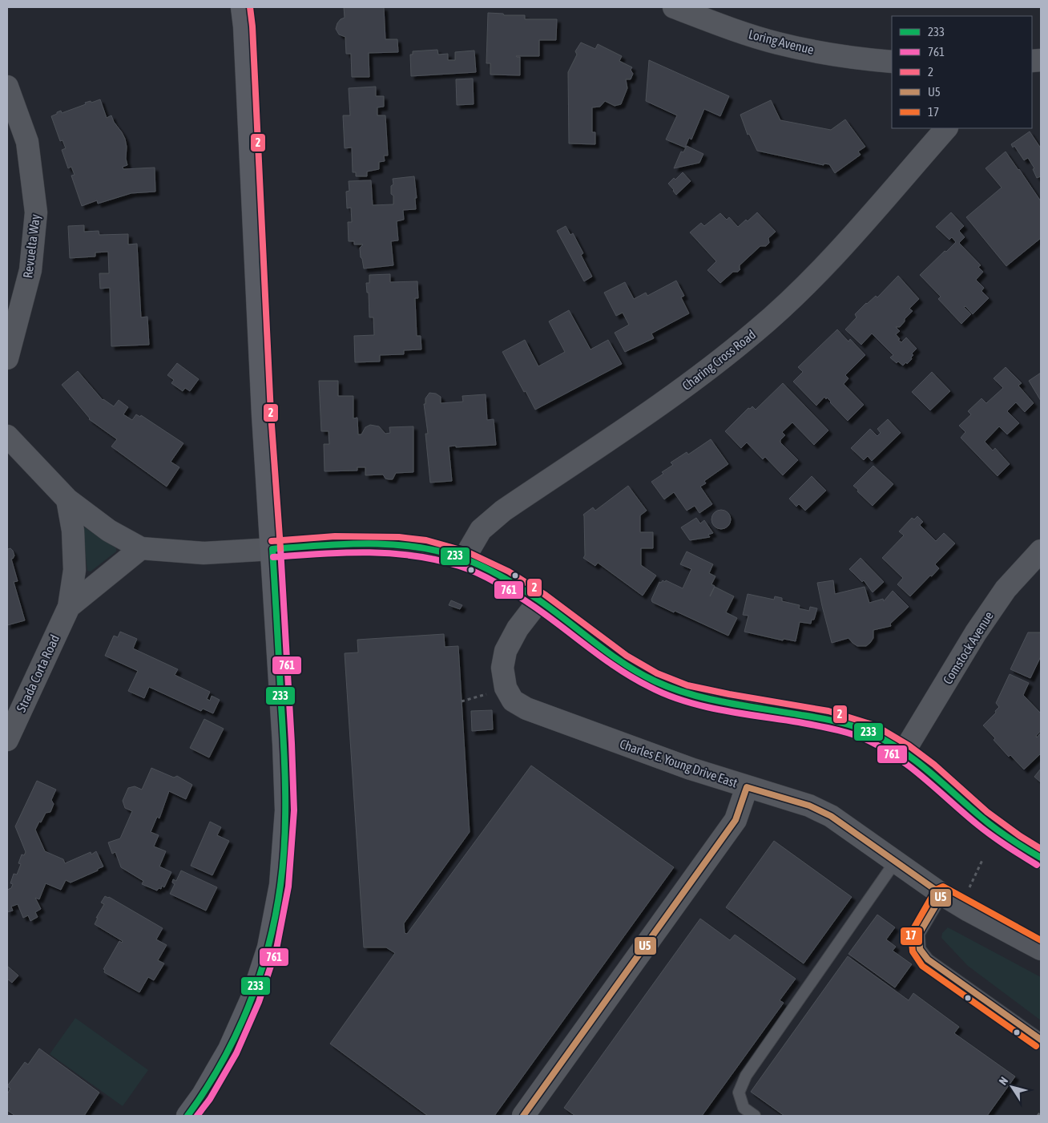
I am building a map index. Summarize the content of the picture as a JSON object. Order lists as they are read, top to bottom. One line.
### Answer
{"streets":{"street":["Loring Avenue","Revuelta Way","Charing Cross Road","Comstock Avenue","Strada Corta Road","Charles E. Young Drive East"]},"lines":["transit line 2","transit line 233","transit line 761","transit line U5","transit line 17"],"legend":["233","761","2","U5","17"],"north":"top left"}
